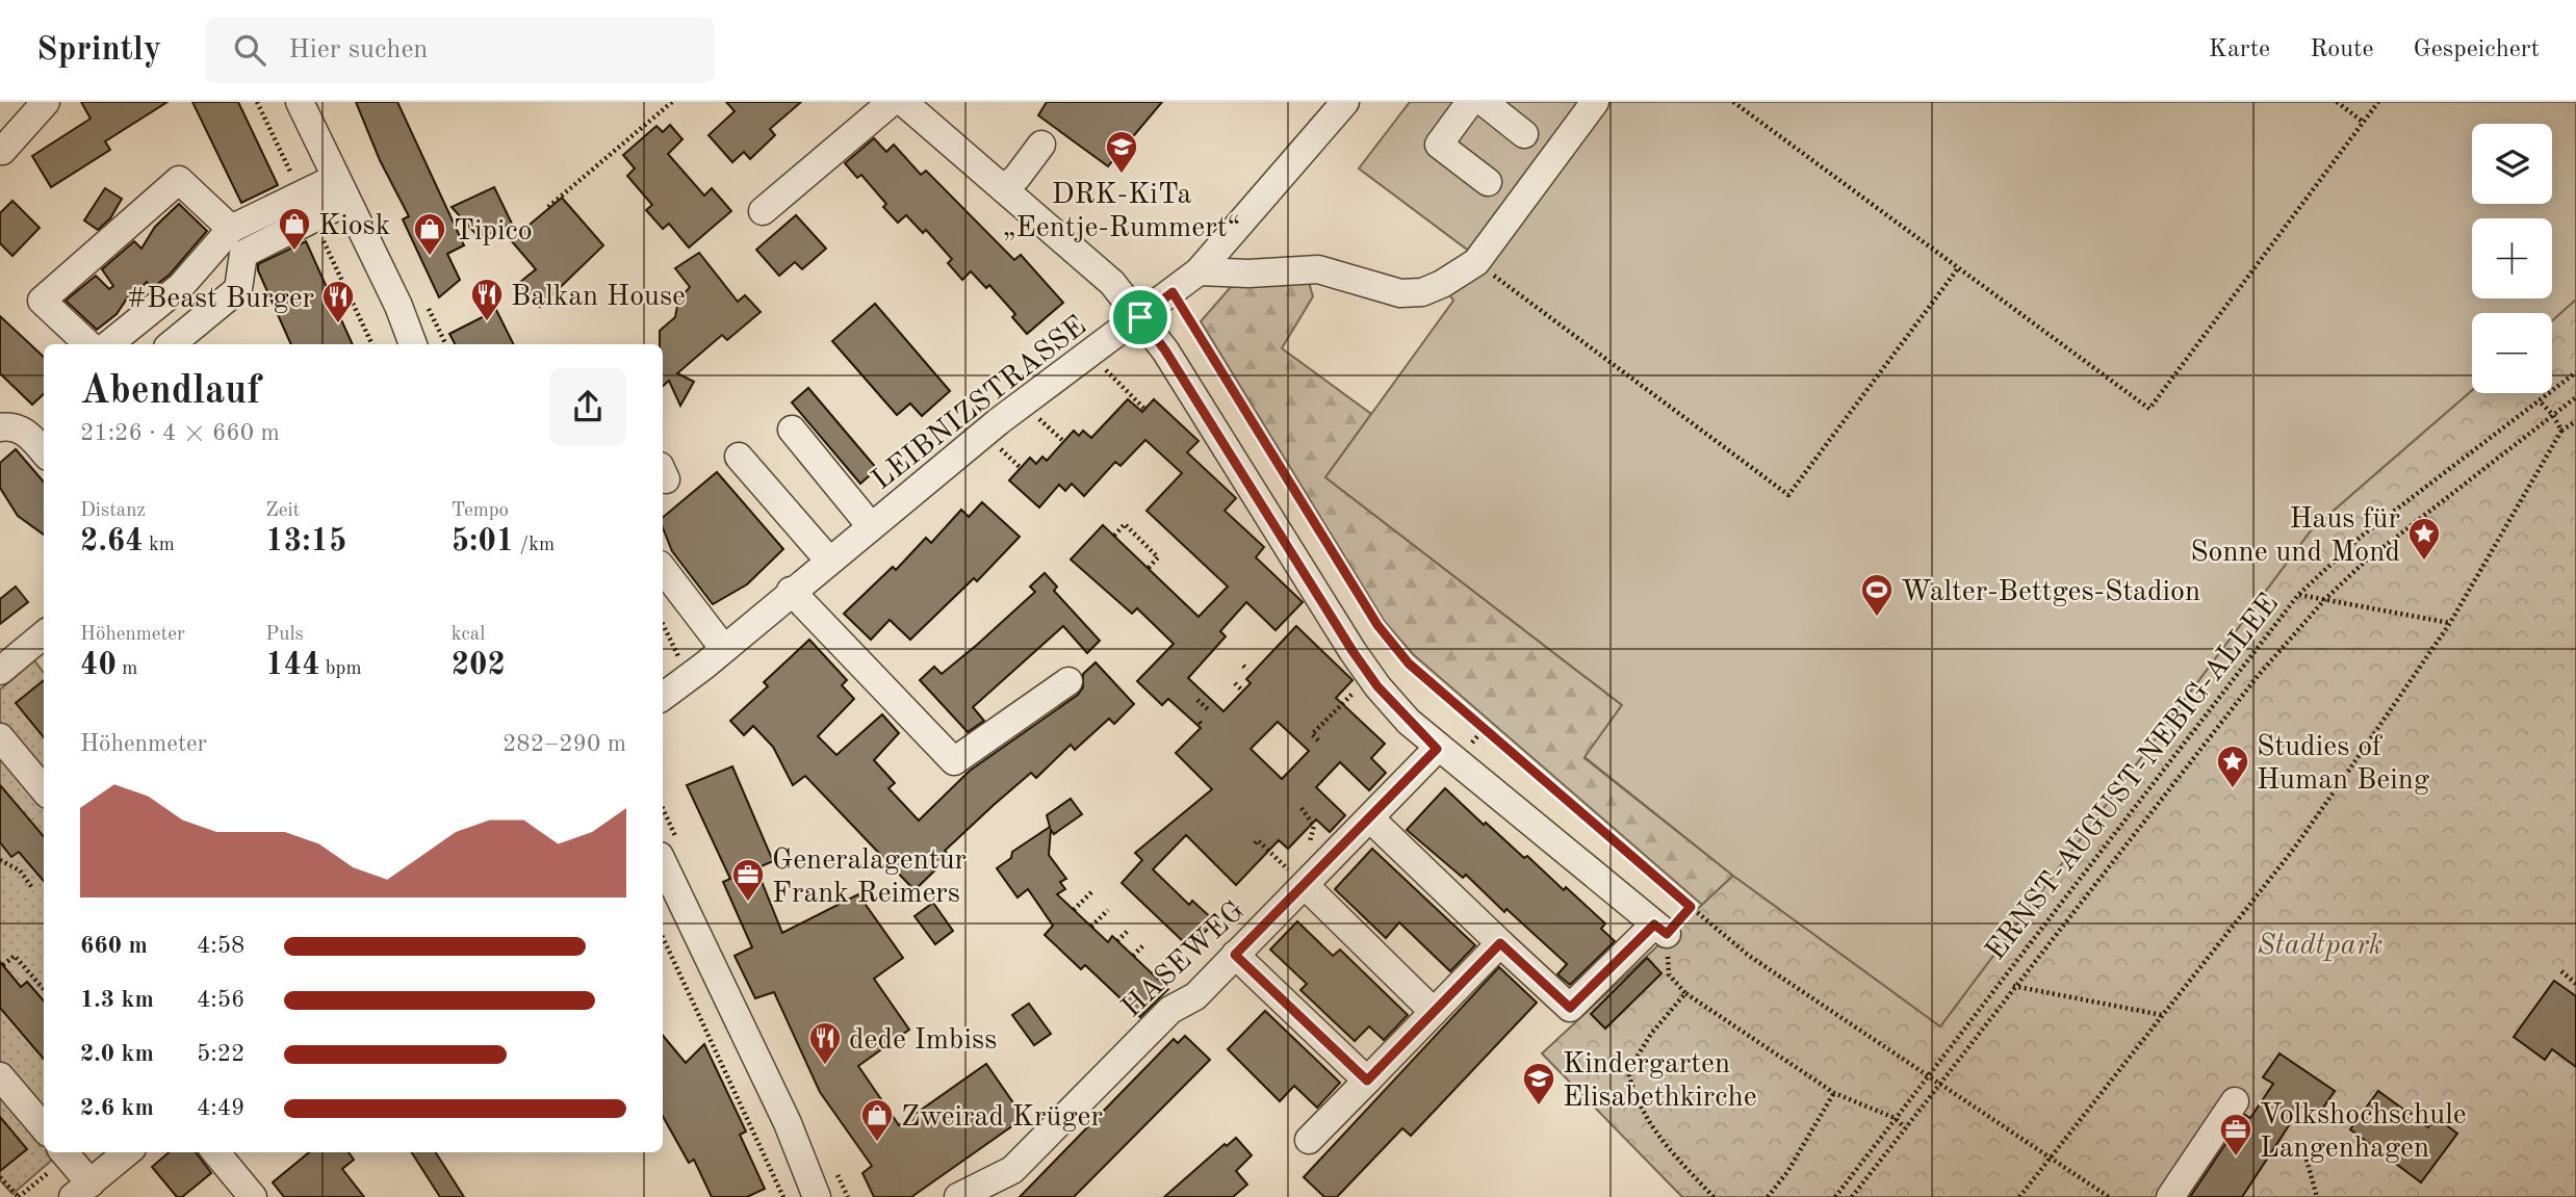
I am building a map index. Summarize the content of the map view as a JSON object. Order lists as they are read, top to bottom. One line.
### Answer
{"streets":{"street":["LEIBNIZSTRASSE","HASEWEG"],"path":["ERNST-AUGUST-NEBIG-ALLEE"]},"parks":["Stadtpark"],"places":{"school or university":["DRK-KiTa „Eentje-Rummert“","Kindergarten Elisabethkirche"],"shop":["Kiosk","Tipico","Zweirad Krüger"],"restaurant":["Balkan House","#Beast Burger","dede Imbiss"],"place":["Haus für Sonne und Mond","Studies of Human Being"],"sports":["Walter-Bettges-Stadion"],"office":["Generalagentur Frank Reimers","Volkshochschule Langenhagen"]},"page":{"header":"Sprintly","search":"Hier suchen","nav":["Karte","Route","Gespeichert"],"map_buttons":["+","−"],"heading":["Abendlauf","21:26 · 4 × 660 m"],"stats":[["Distanz","2.64 km"],["Zeit","13:15"],["Tempo","5:01 /km"],["Höhenmeter","40 m"],["Puls","144 bpm"],["kcal","202"]],"chart":["Höhenmeter","282–290 m"],"list":[{"name":"660 m","note":"4:58"},{"name":"1.3 km","note":"4:56"},{"name":"2.0 km","note":"5:22"},{"name":"2.6 km","note":"4:49"}]}}
